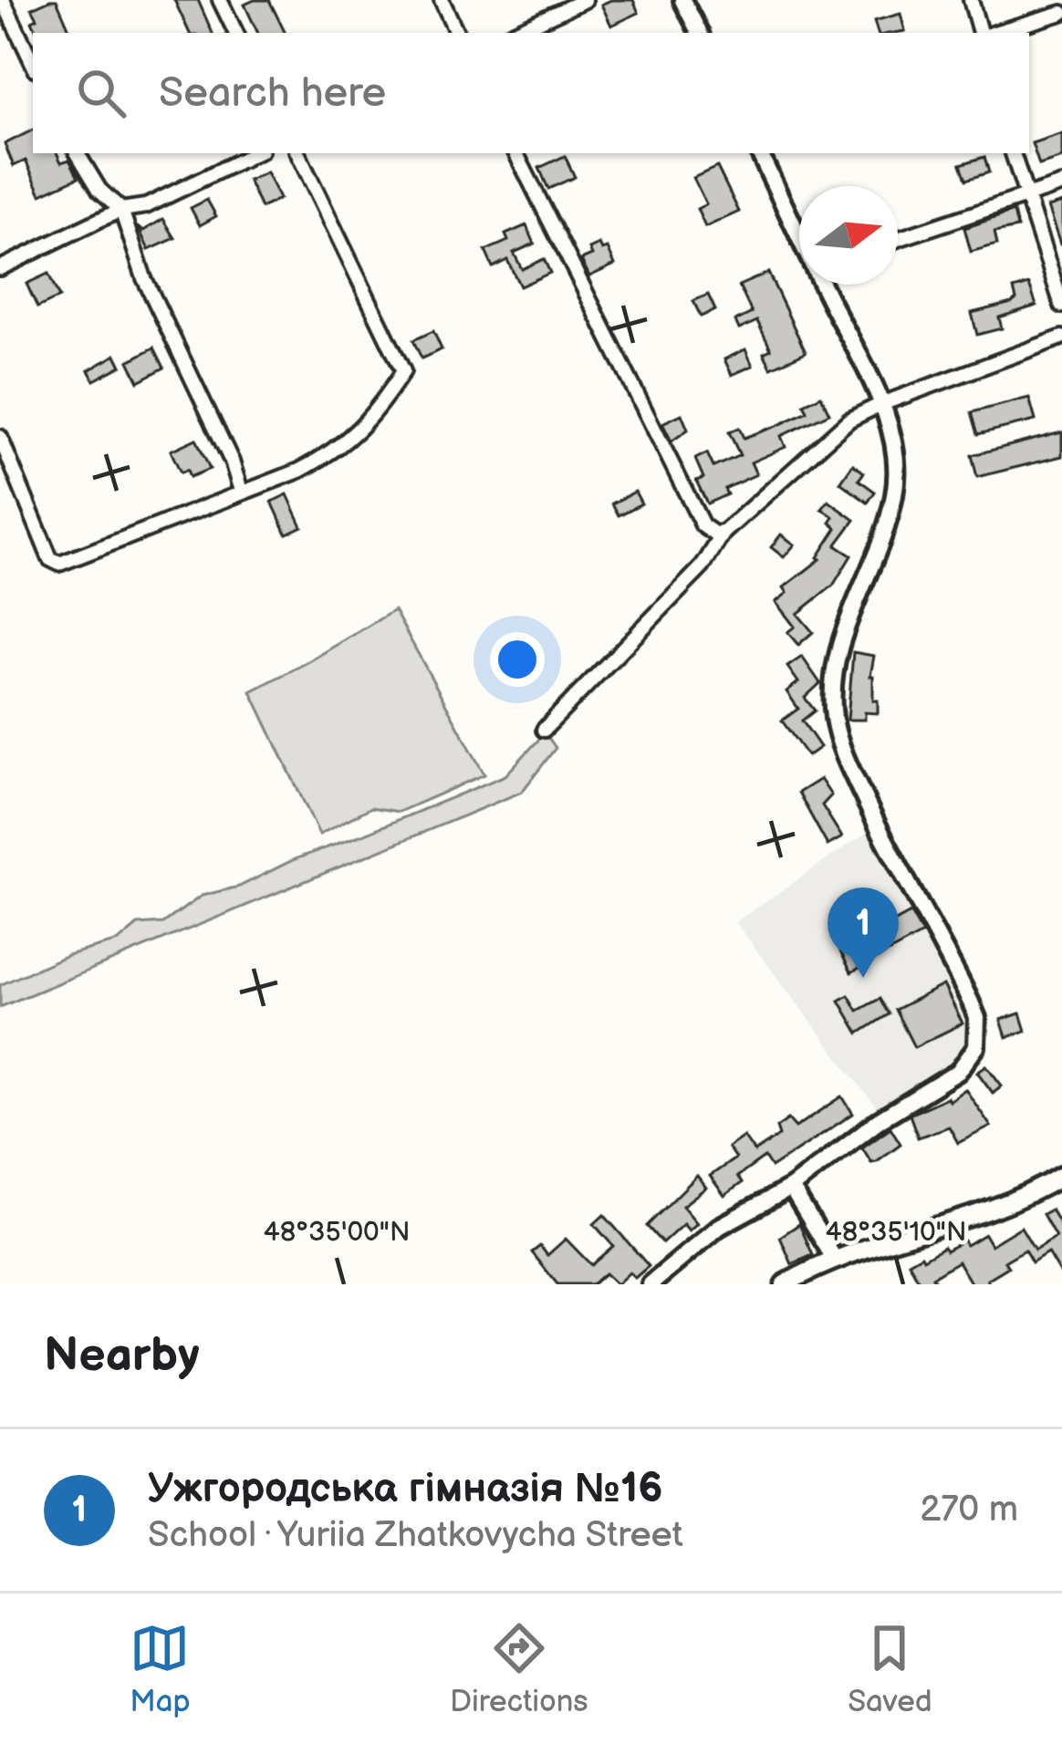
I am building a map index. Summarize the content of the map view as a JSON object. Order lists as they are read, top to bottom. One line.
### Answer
{"north":"right","page":{"search":"Search here","pins":"1","heading":"Nearby","list":[{"mark":"1","name":"Ужгородська гімназія №16","note":"School · Yuriia Zhatkovycha Street","value":"270 m"}],"nav":["Map","Directions","Saved"]},"coordinates":["48°35'10\"N","48°35'00\"N"]}
